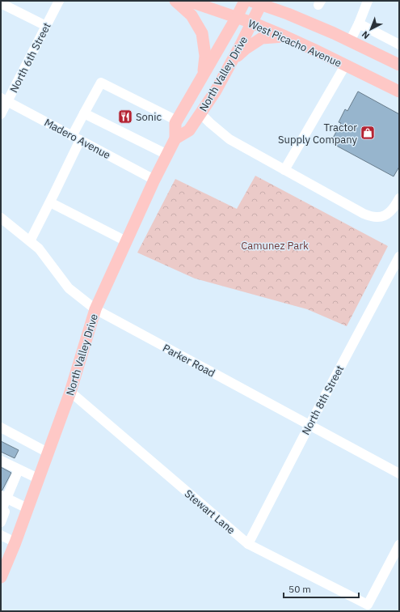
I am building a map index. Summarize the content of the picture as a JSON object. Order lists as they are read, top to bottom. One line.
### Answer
{"streets":{"main road":["West Picacho Avenue","North Valley Drive"],"street":["North 6th Street","Madero Avenue","Parker Road","North 8th Street","Stewart Lane"]},"crossings":[["West Picacho Avenue","North Valley Drive"],["North 6th Street","Madero Avenue"],["North Valley Drive","Madero Avenue"],["North Valley Drive","Parker Road"],["North Valley Drive","Stewart Lane"],["Parker Road","North 8th Street"],["North 8th Street","Stewart Lane"]],"parks":["Camunez Park"],"places":{"restaurant":["Sonic"],"shop":["Tractor Supply Company"]},"scale_bar":"50 m","north":"bottom left"}
